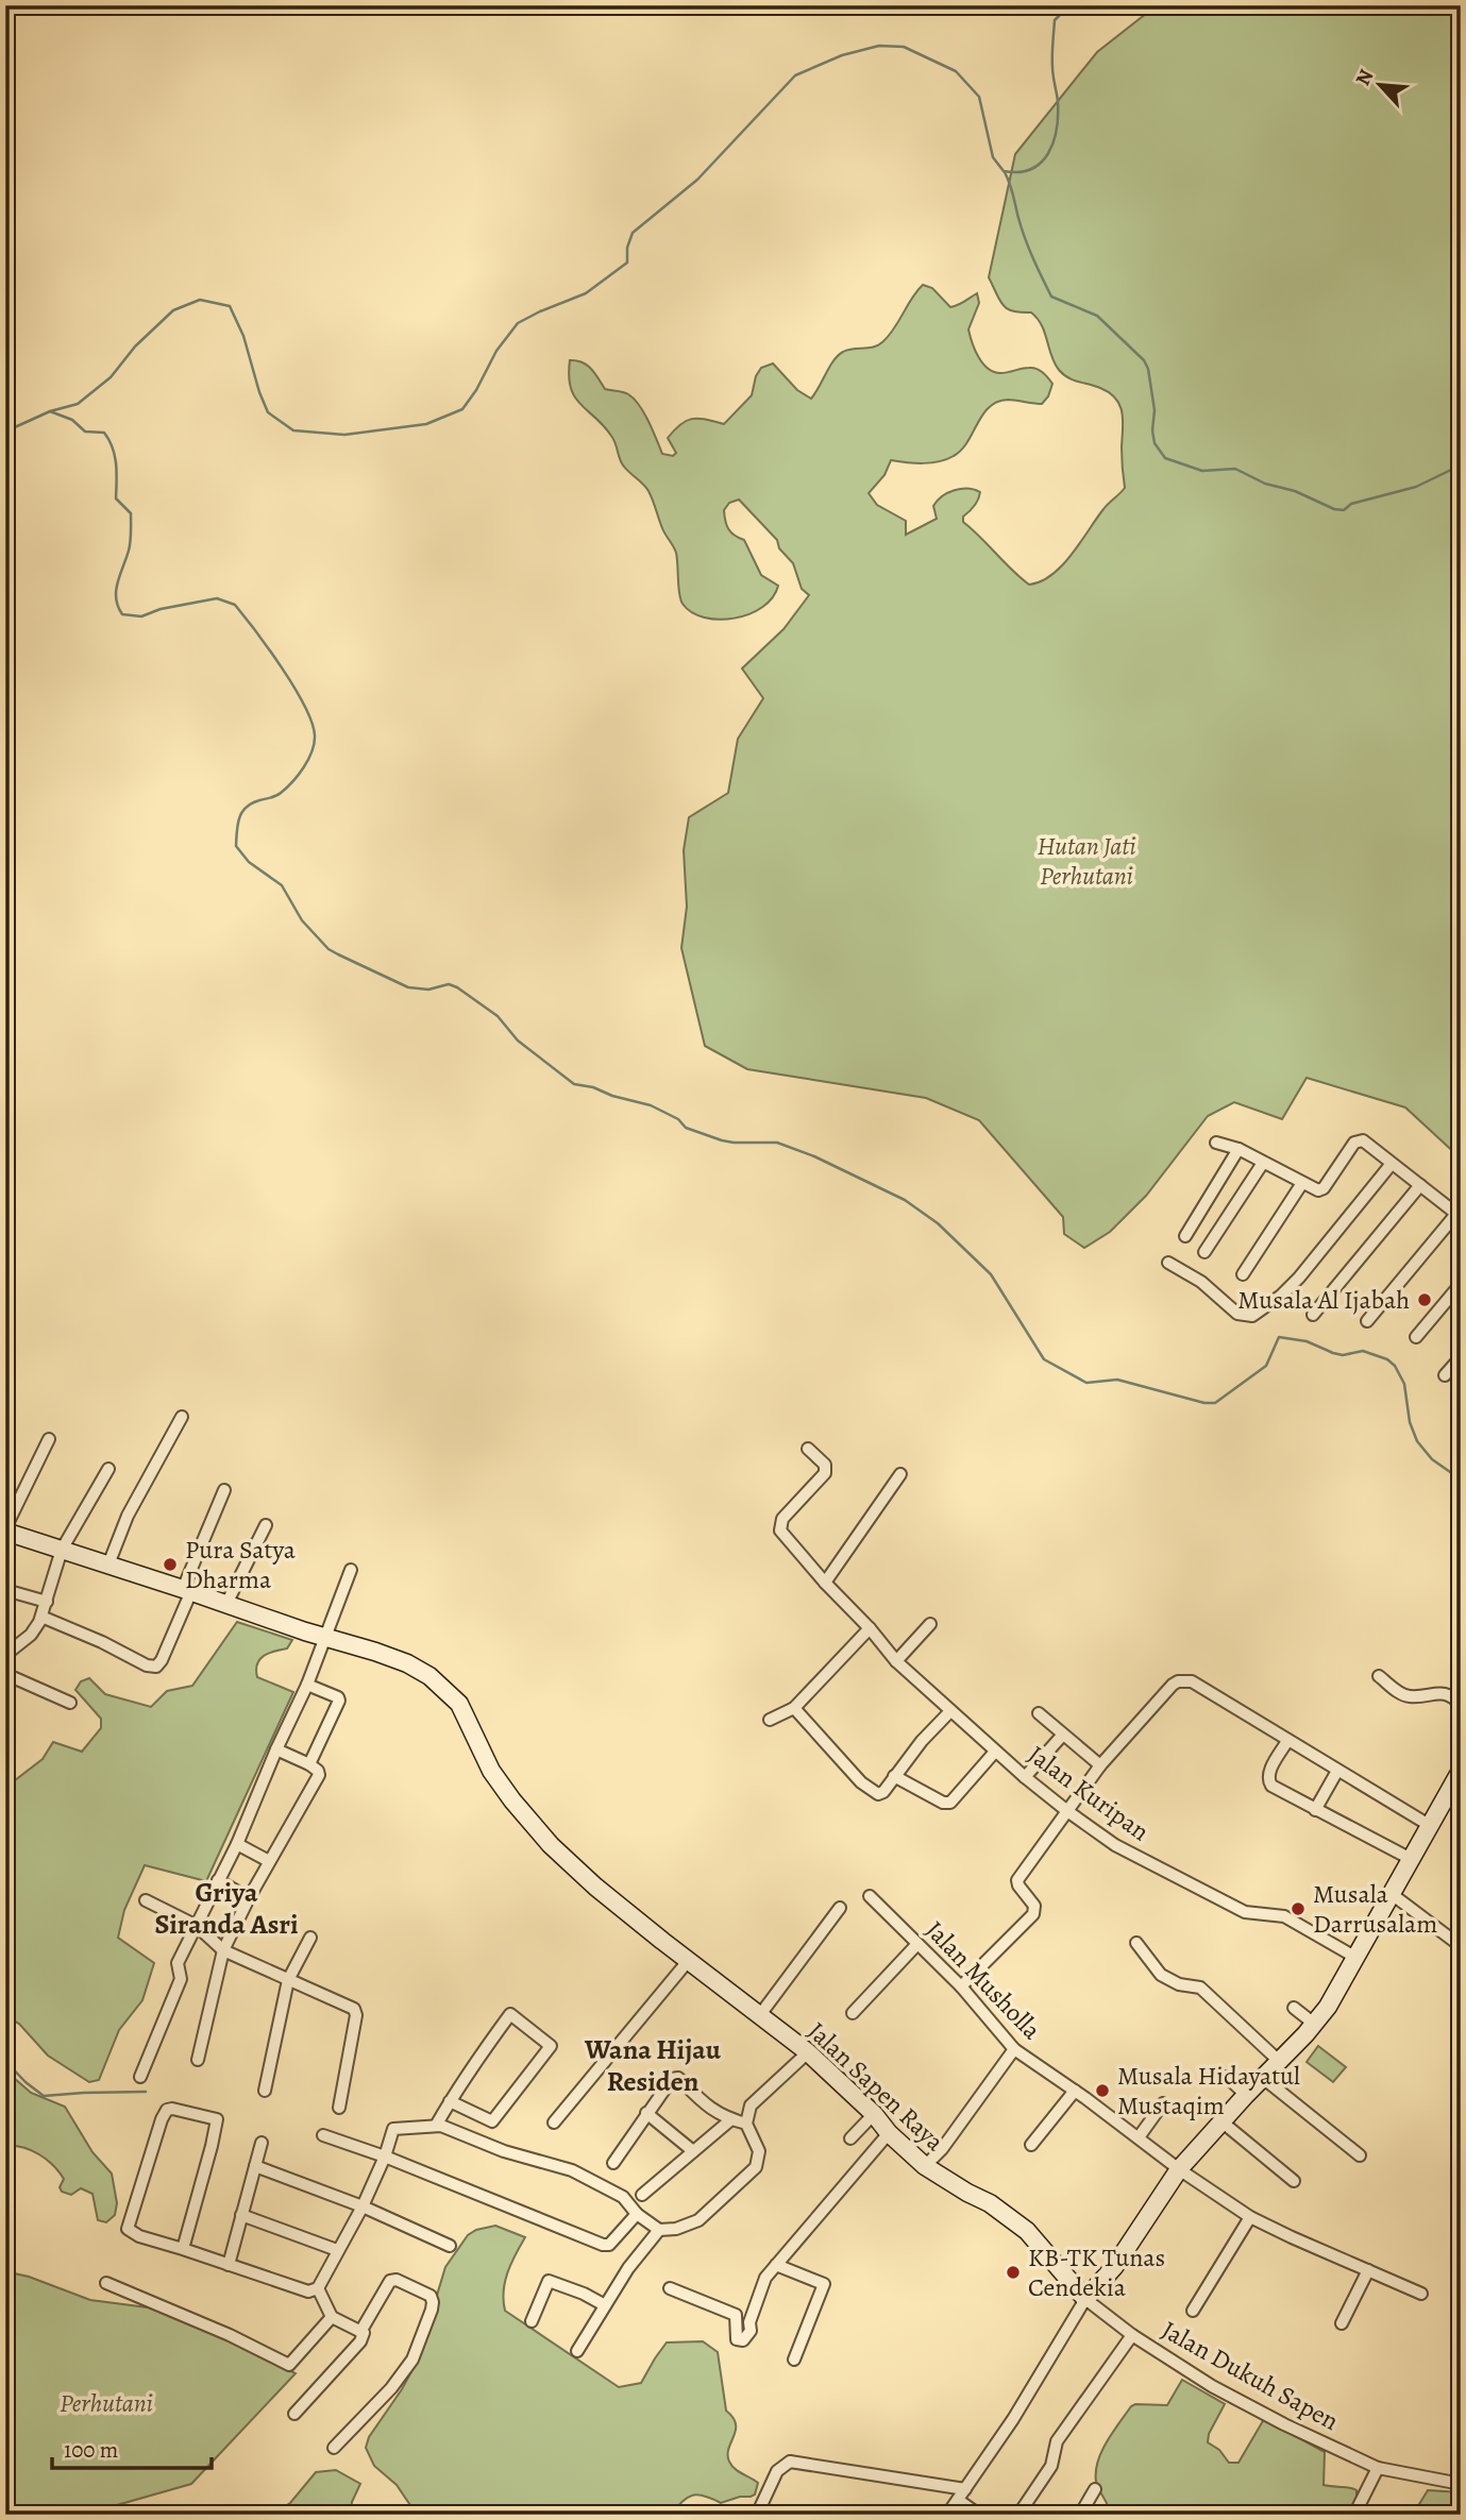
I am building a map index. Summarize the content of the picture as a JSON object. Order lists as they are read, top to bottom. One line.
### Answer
{"streets":{"street":["Jalan Kuripan","Jalan Musholla","Jalan Sapen Raya","Jalan Dukuh Sapen"]},"crossings":[["Jalan Sapen Raya","Jalan Dukuh Sapen"]],"districts":["Griya Siranda Asri","Wana Hijau Residen"],"parks":["Hutan Jati Perhutani","Perhutani"],"places":["Musala Al Ijabah","Pura Satya Dharma","Musala Darrusalam","Musala Hidayatul Mustaqim","KB-TK Tunas Cendekia"],"scale_bar":"100 m","north":"top left"}
